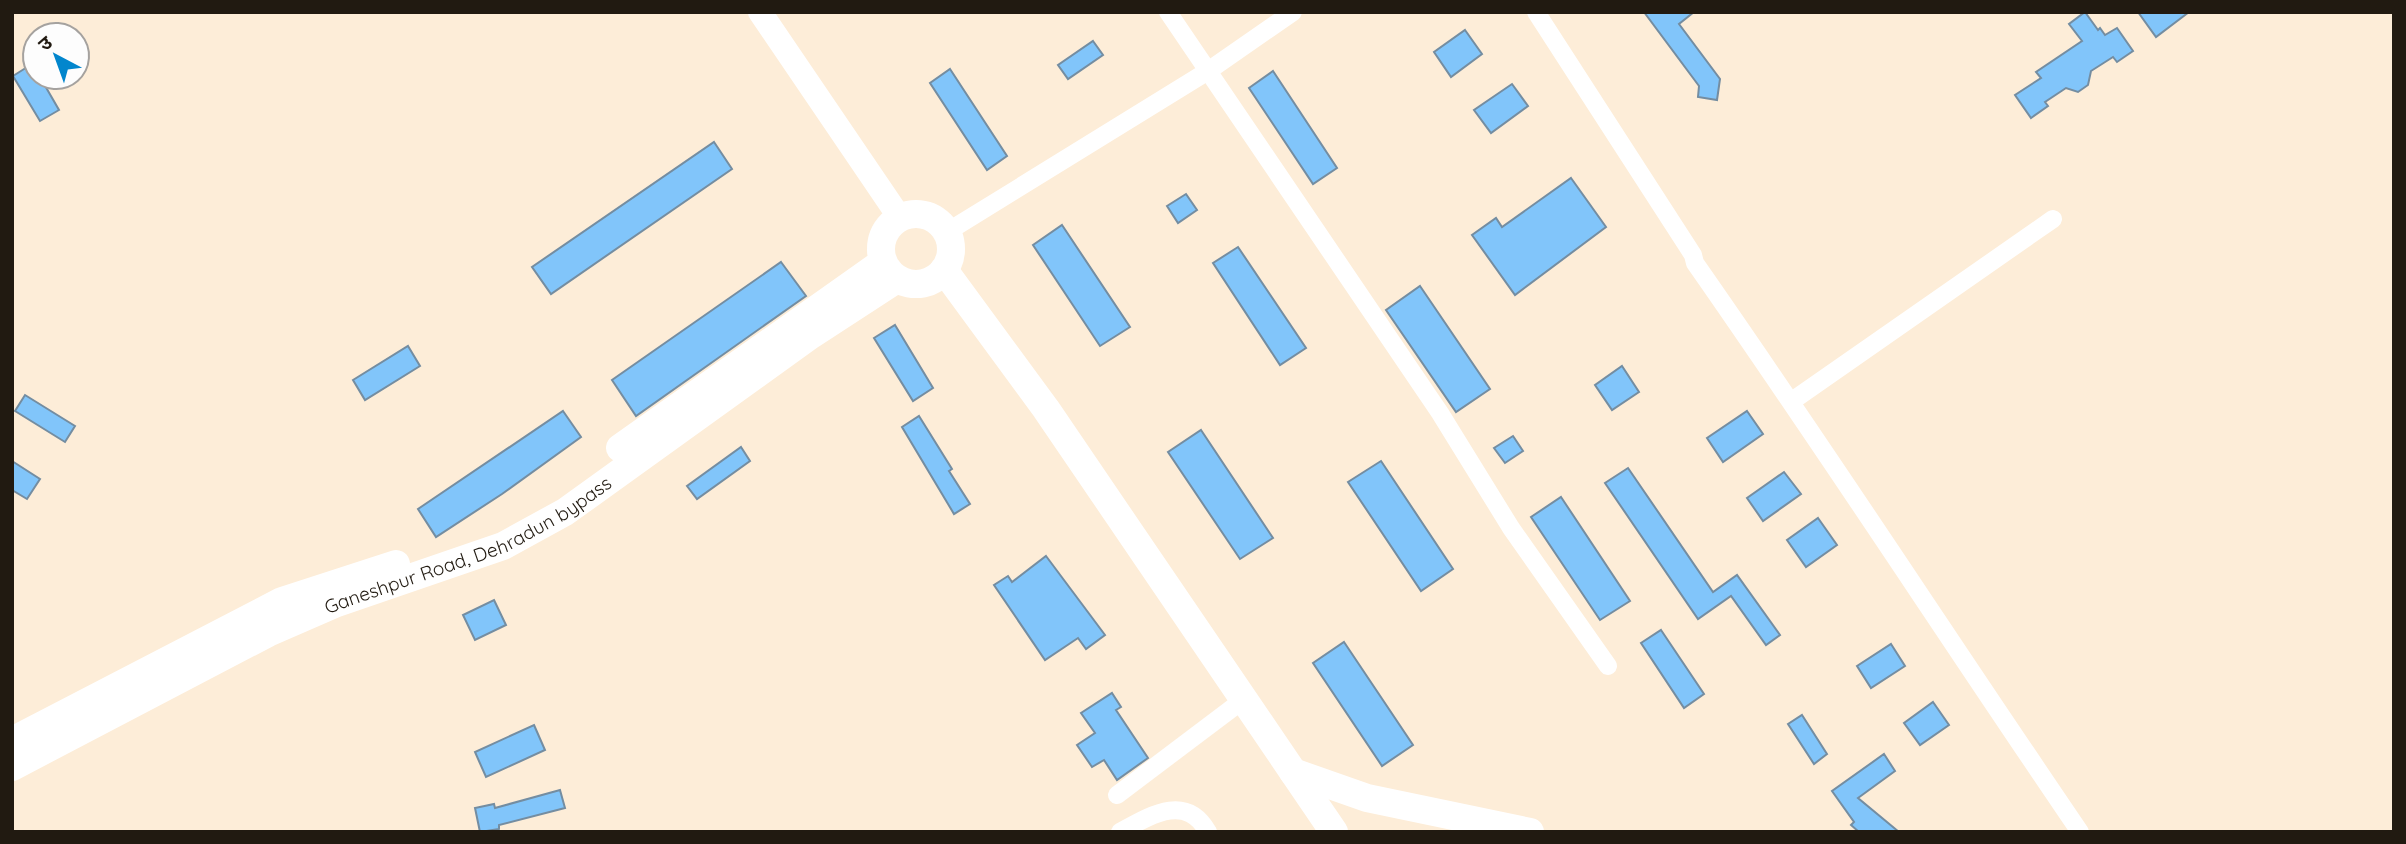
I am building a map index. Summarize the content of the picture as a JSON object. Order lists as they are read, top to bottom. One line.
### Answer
{"streets":{"main road":["Ganeshpur Road, Dehradun bypass"]},"north":"top left"}
